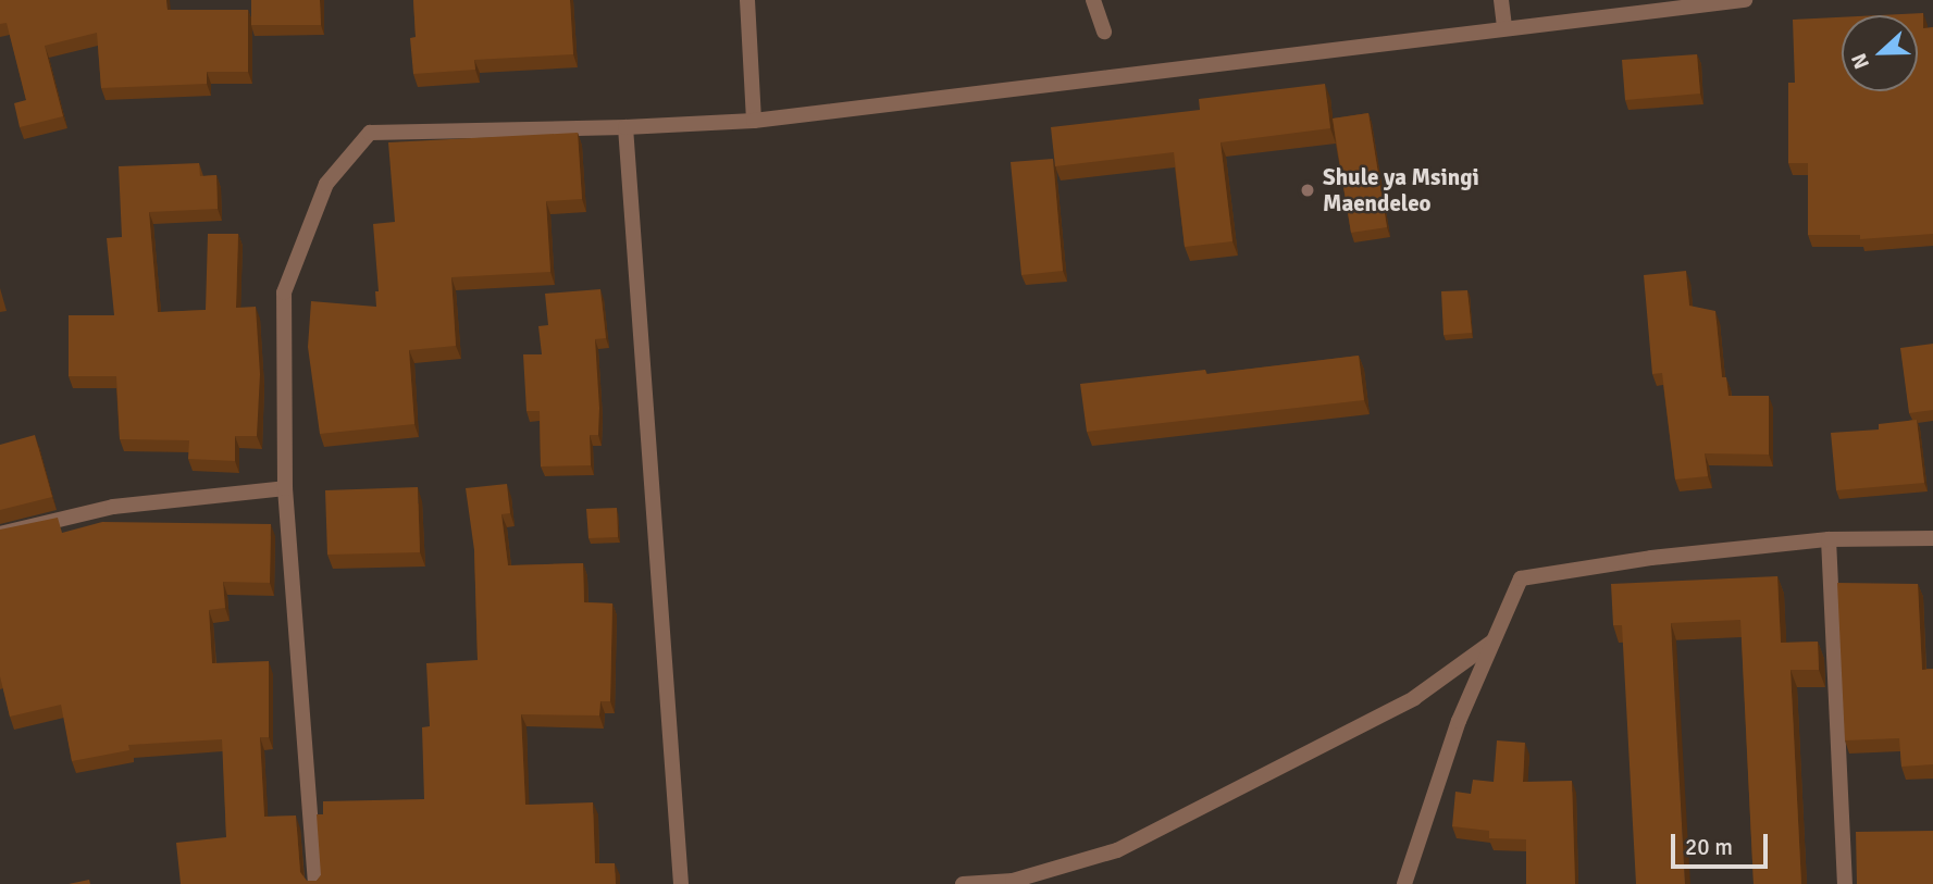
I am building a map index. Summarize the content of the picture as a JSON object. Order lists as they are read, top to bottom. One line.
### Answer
{"places":["Shule ya Msingi Maendeleo"],"scale_bar":"20 m","north":"left"}
